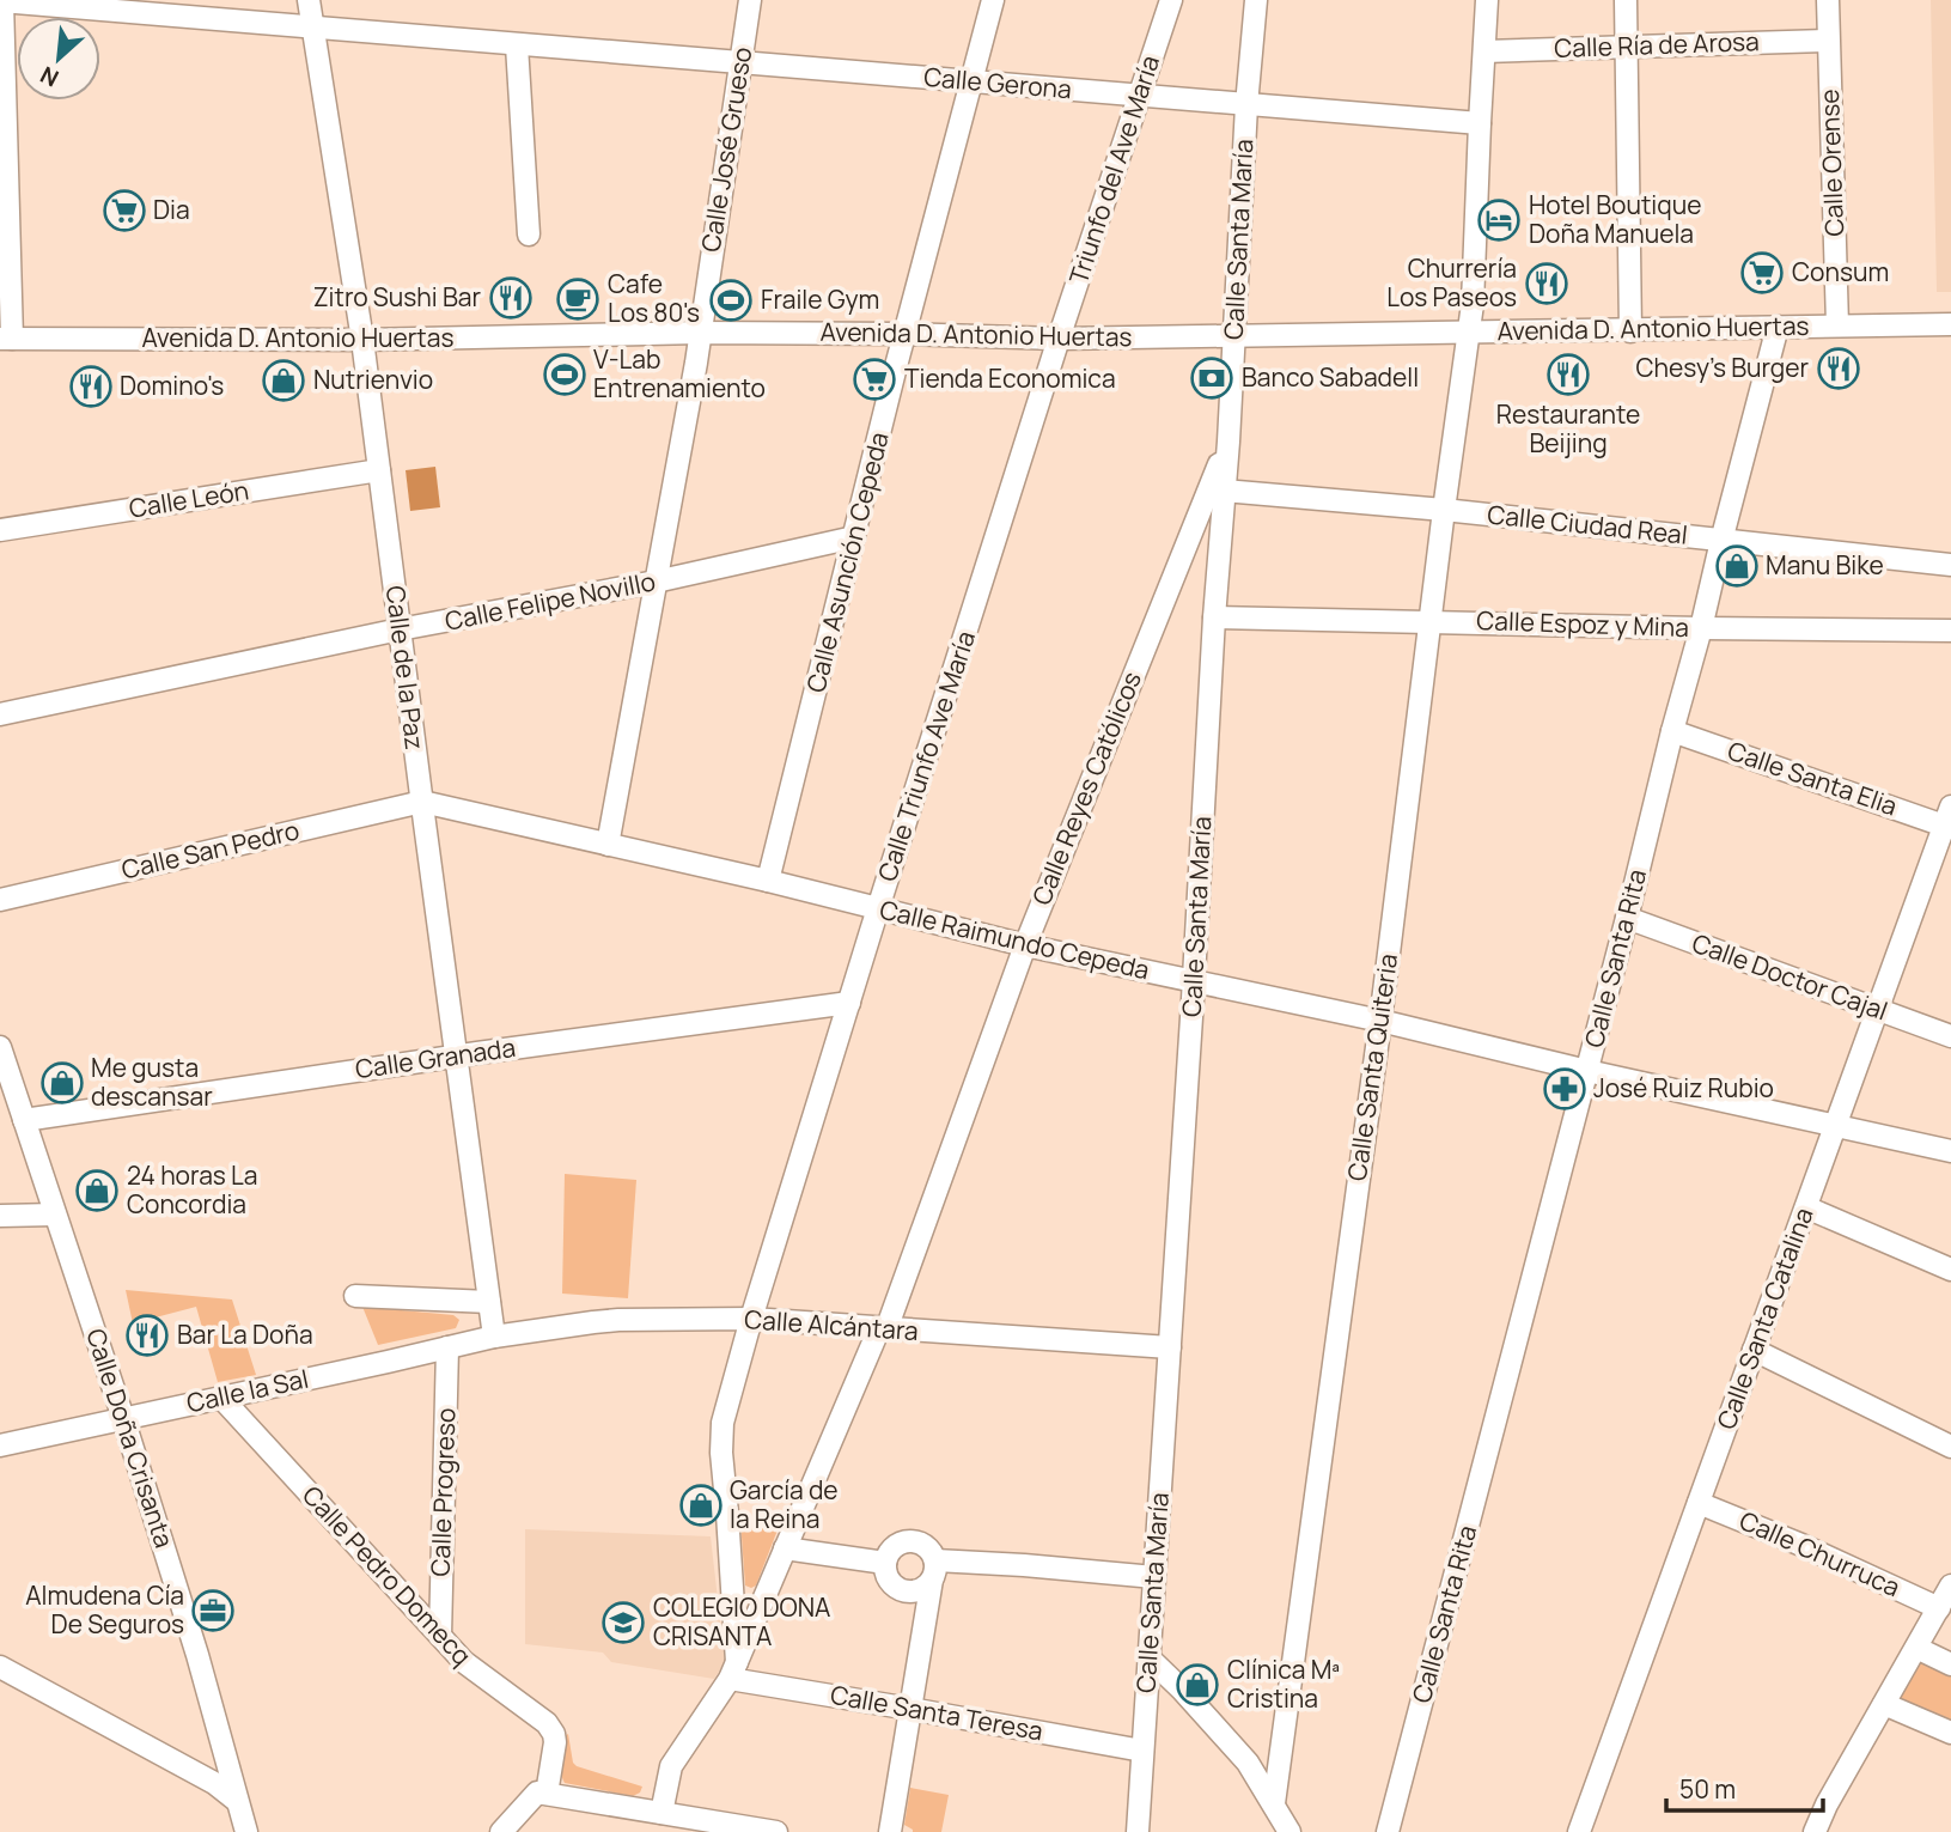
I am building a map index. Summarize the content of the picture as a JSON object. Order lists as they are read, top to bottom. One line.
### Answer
{"streets":{"street":["Calle Ría de Arosa","Calle Gerona","Calle José Grueso","Calle Orense","Triunfo del Ave María","Calle Santa María","Avenida D. Antonio Huertas","Calle León","Calle Ciudad Real","Calle Asunción Cepeda","Calle Felipe Novillo","Calle Espoz y Mina","Calle de la Paz","Calle Triunfo Ave María","Calle Santa Elia","Calle Reyes Católicos","Calle San Pedro","Calle Raimundo Cepeda","Calle Santa Rita","Calle Doctor Cajal","Calle Granada","Calle Santa Quiteria","Calle Santa Catalina","Calle Alcántara","Calle la Sal","Calle Doña Crisanta","Calle Progreso","Calle Churruca","Calle Pedro Domecq","Calle Santa Teresa"]},"crossings":[["Calle Ría de Arosa","Calle Orense"],["Calle Ría de Arosa","Calle Santa Quiteria"],["Calle Gerona","Calle José Grueso"],["Calle Gerona","Triunfo del Ave María"],["Calle Gerona","Calle Santa María"],["Calle Gerona","Calle Asunción Cepeda"],["Calle Gerona","Calle de la Paz"],["Calle Gerona","Calle Santa Quiteria"],["Calle José Grueso","Avenida D. Antonio Huertas"],["Calle José Grueso","Calle Felipe Novillo"],["Calle José Grueso","Calle Raimundo Cepeda"],["Calle Orense","Avenida D. Antonio Huertas"],["Triunfo del Ave María","Avenida D. Antonio Huertas"],["Triunfo del Ave María","Calle Triunfo Ave María"],["Calle Santa María","Avenida D. Antonio Huertas"],["Calle Santa María","Calle Ciudad Real"],["Calle Santa María","Calle Espoz y Mina"],["Calle Santa María","Calle Reyes Católicos"],["Calle Santa María","Calle Raimundo Cepeda"],["Calle Santa María","Calle Alcántara"],["Calle Santa María","Calle Santa Teresa"],["Avenida D. Antonio Huertas","Calle Asunción Cepeda"],["Avenida D. Antonio Huertas","Calle de la Paz"],["Avenida D. Antonio Huertas","Calle Triunfo Ave María"],["Avenida D. Antonio Huertas","Calle Santa Rita"],["Avenida D. Antonio Huertas","Calle Santa Quiteria"],["Calle León","Calle de la Paz"],["Calle Ciudad Real","Calle Santa Rita"],["Calle Ciudad Real","Calle Santa Quiteria"],["Calle Asunción Cepeda","Calle Felipe Novillo"],["Calle Asunción Cepeda","Calle Raimundo Cepeda"],["Calle Felipe Novillo","Calle de la Paz"],["Calle Espoz y Mina","Calle Santa Rita"],["Calle Espoz y Mina","Calle Santa Quiteria"],["Calle de la Paz","Calle San Pedro"],["Calle de la Paz","Calle Raimundo Cepeda"],["Calle de la Paz","Calle Granada"],["Calle de la Paz","Calle Alcántara"],["Calle de la Paz","Calle la Sal"],["Calle Triunfo Ave María","Calle Reyes Católicos"],["Calle Triunfo Ave María","Calle Raimundo Cepeda"],["Calle Triunfo Ave María","Calle Granada"],["Calle Triunfo Ave María","Calle Alcántara"],["Calle Triunfo Ave María","Calle Santa Teresa"],["Calle Santa Elia","Calle Santa Rita"],["Calle Santa Elia","Calle Santa Catalina"],["Calle Reyes Católicos","Calle Raimundo Cepeda"],["Calle Reyes Católicos","Calle Alcántara"],["Calle Reyes Católicos","Calle Santa Teresa"],["Calle San Pedro","Calle Raimundo Cepeda"],["Calle Raimundo Cepeda","Calle Santa Rita"],["Calle Raimundo Cepeda","Calle Santa Quiteria"],["Calle Raimundo Cepeda","Calle Santa Catalina"],["Calle Santa Rita","Calle Doctor Cajal"],["Calle Doctor Cajal","Calle Santa Catalina"],["Calle Granada","Calle Doña Crisanta"],["Calle Santa Catalina","Calle Churruca"],["Calle Alcántara","Calle la Sal"],["Calle la Sal","Calle Doña Crisanta"],["Calle la Sal","Calle Progreso"],["Calle la Sal","Calle Pedro Domecq"],["Calle Progreso","Calle Pedro Domecq"]],"places":{"supermarket":["Dia","Consum","Tienda Economica"],"hotel":["Hotel Boutique Doña Manuela"],"restaurant":["Churrería Los Paseos","Zitro Sushi Bar","Chesy's Burger","Restaurante Beijing","Domino's","Bar La Doña"],"cafe":["Cafe Los 80's"],"sports":["Fraile Gym","V-Lab Entrenamiento"],"bank":["Banco Sabadell"],"shop":["Nutrienvio","Manu Bike","Me gusta descansar","24 horas La Concordia","García de la Reina","Clínica Mª Cristina"],"pharmacy":["José Ruiz Rubio"],"office":["Almudena Cía De Seguros"],"school or university":["COLEGIO DONA CRISANTA"]},"scale_bar":"50 m","north":"bottom left"}
